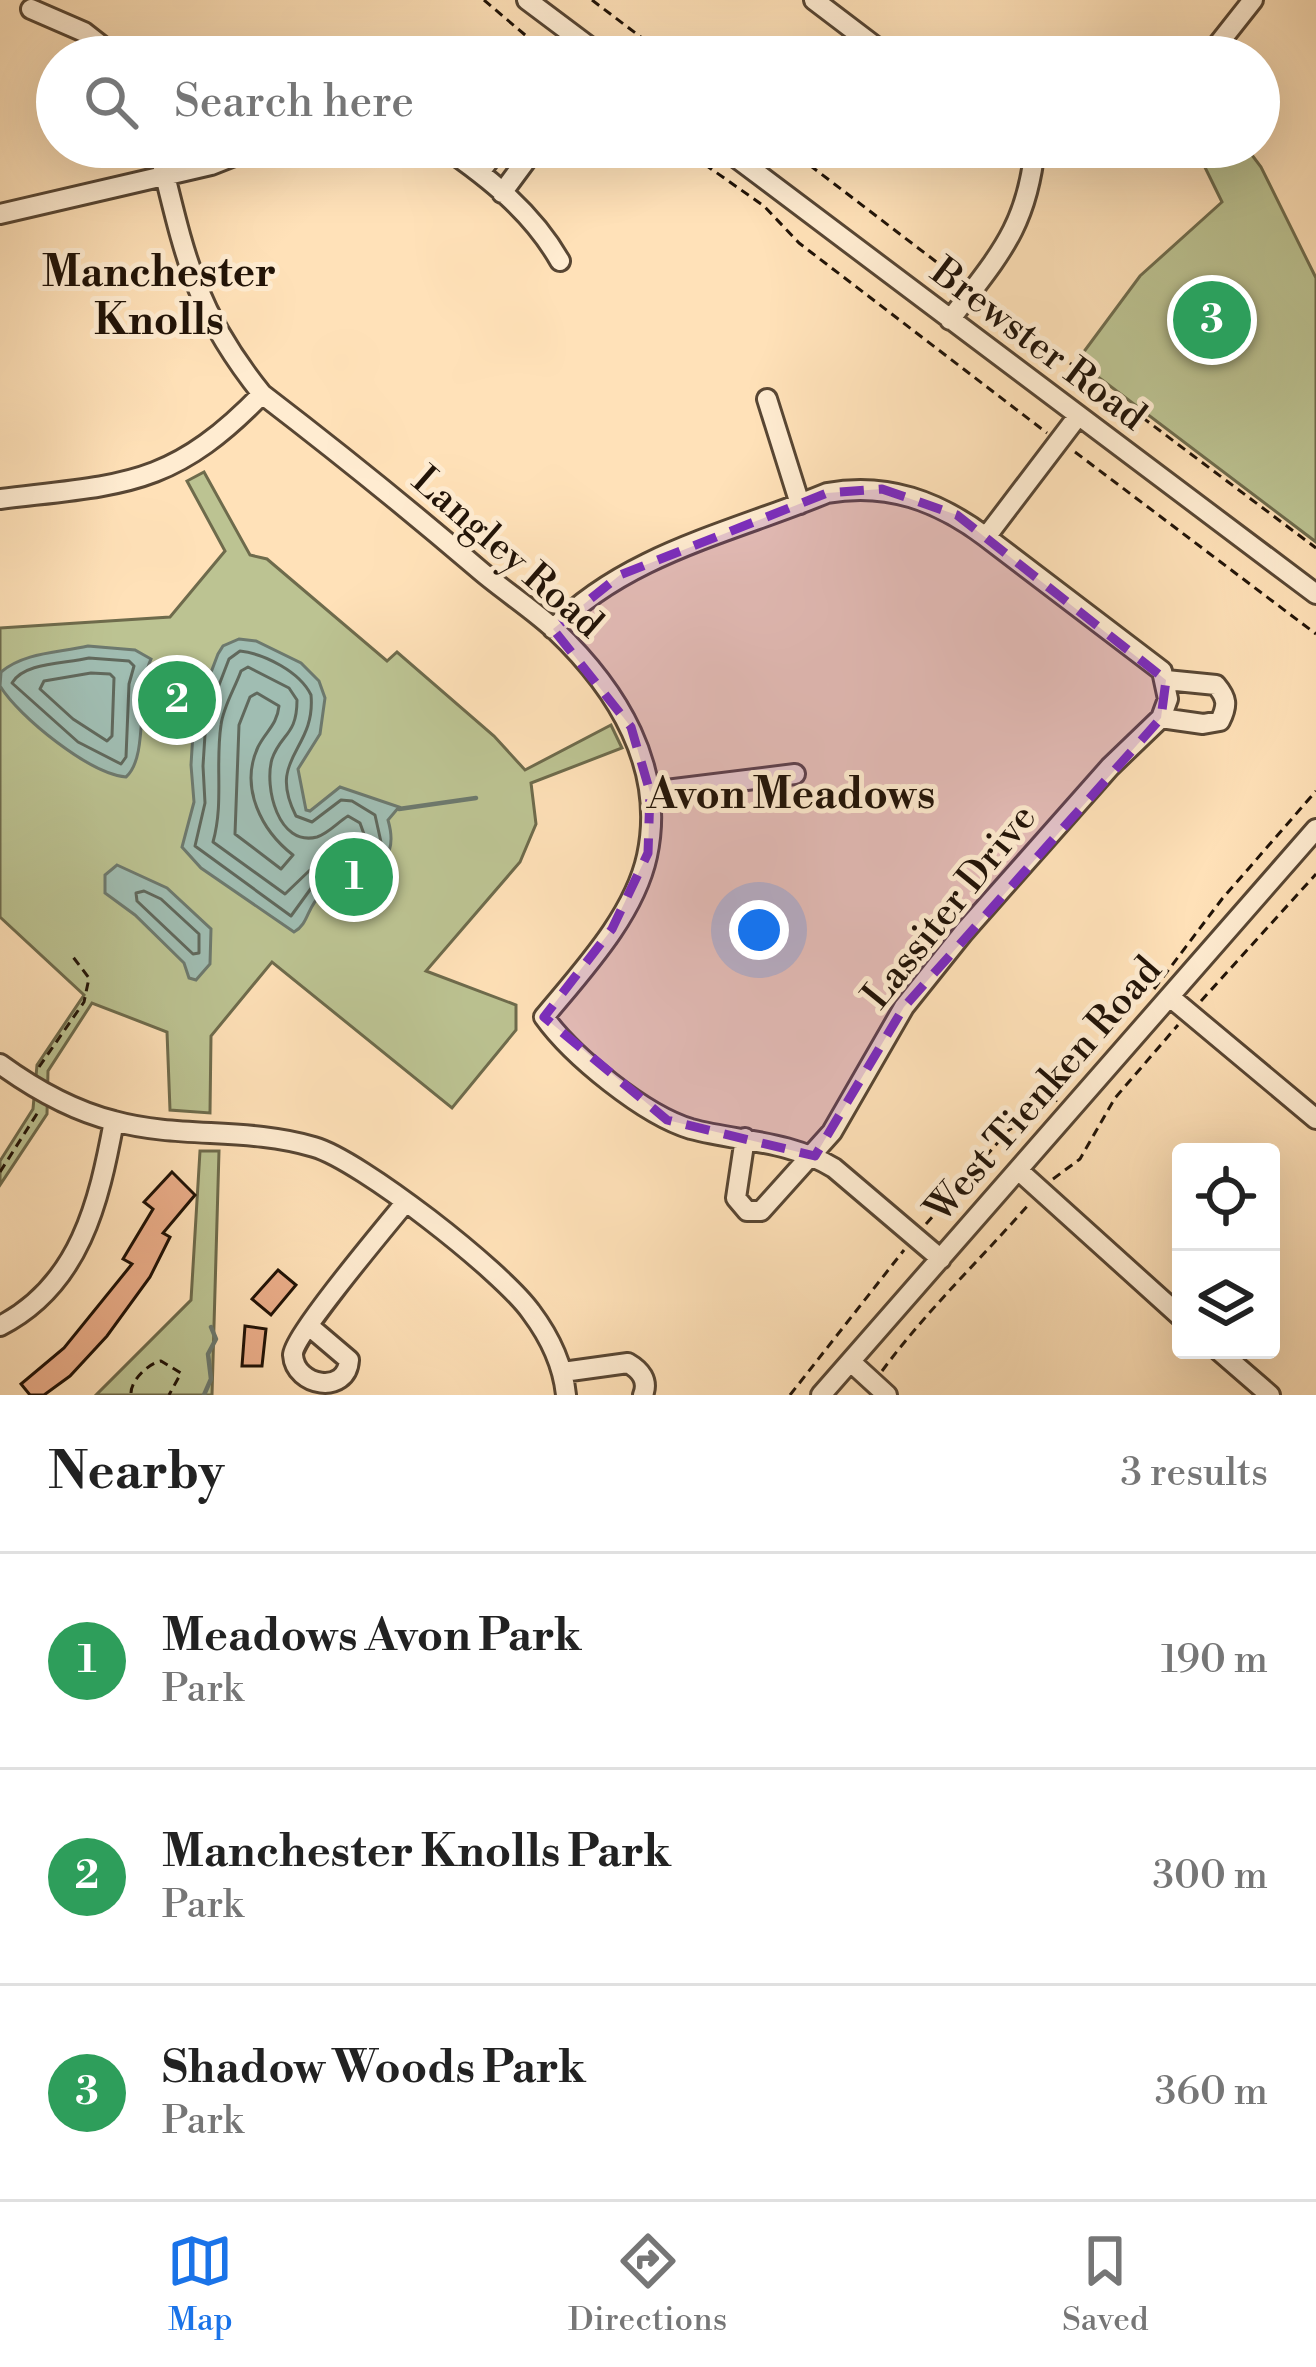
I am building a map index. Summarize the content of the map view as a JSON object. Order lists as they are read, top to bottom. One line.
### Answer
{"streets":{"street":["Brewster Road","Langley Road","Lassiter Drive","West Tienken Road"]},"crossings":[["Langley Road","Lassiter Drive"],["Langley Road","West Tienken Road"]],"districts":["Manchester Knolls","Avon Meadows"],"page":{"search":"Search here","pins":["3","2","1"],"heading":["Nearby","3 results"],"list":[{"mark":"1","name":"Meadows Avon Park","note":"Park","value":"190 m"},{"mark":"2","name":"Manchester Knolls Park","note":"Park","value":"300 m"},{"mark":"3","name":"Shadow Woods Park","note":"Park","value":"360 m"}],"nav":["Map","Directions","Saved"]}}
